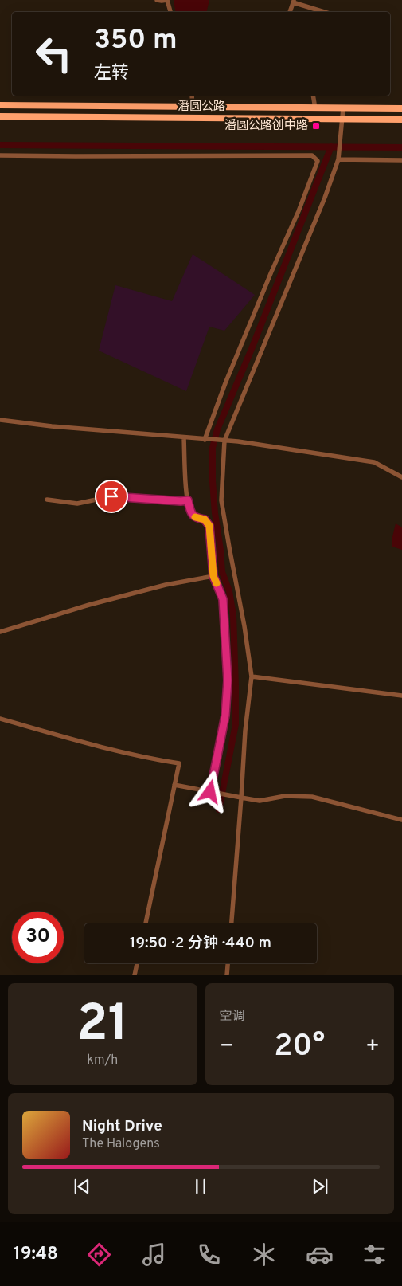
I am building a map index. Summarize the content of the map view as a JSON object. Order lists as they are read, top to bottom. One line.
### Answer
{"streets":{"main road":["潘圆公路"]},"places":{"transit":["潘圆公路创中路"]},"page":{"turn":["350 m","左转"],"limit":"30","trip":"19:50 · 2 分钟 · 440 m","tile":[["21","km/h"],"空调"],"heat":["−","20°","+"],"song":["Night Drive","The Halogens"],"tabs":"19:48"}}
